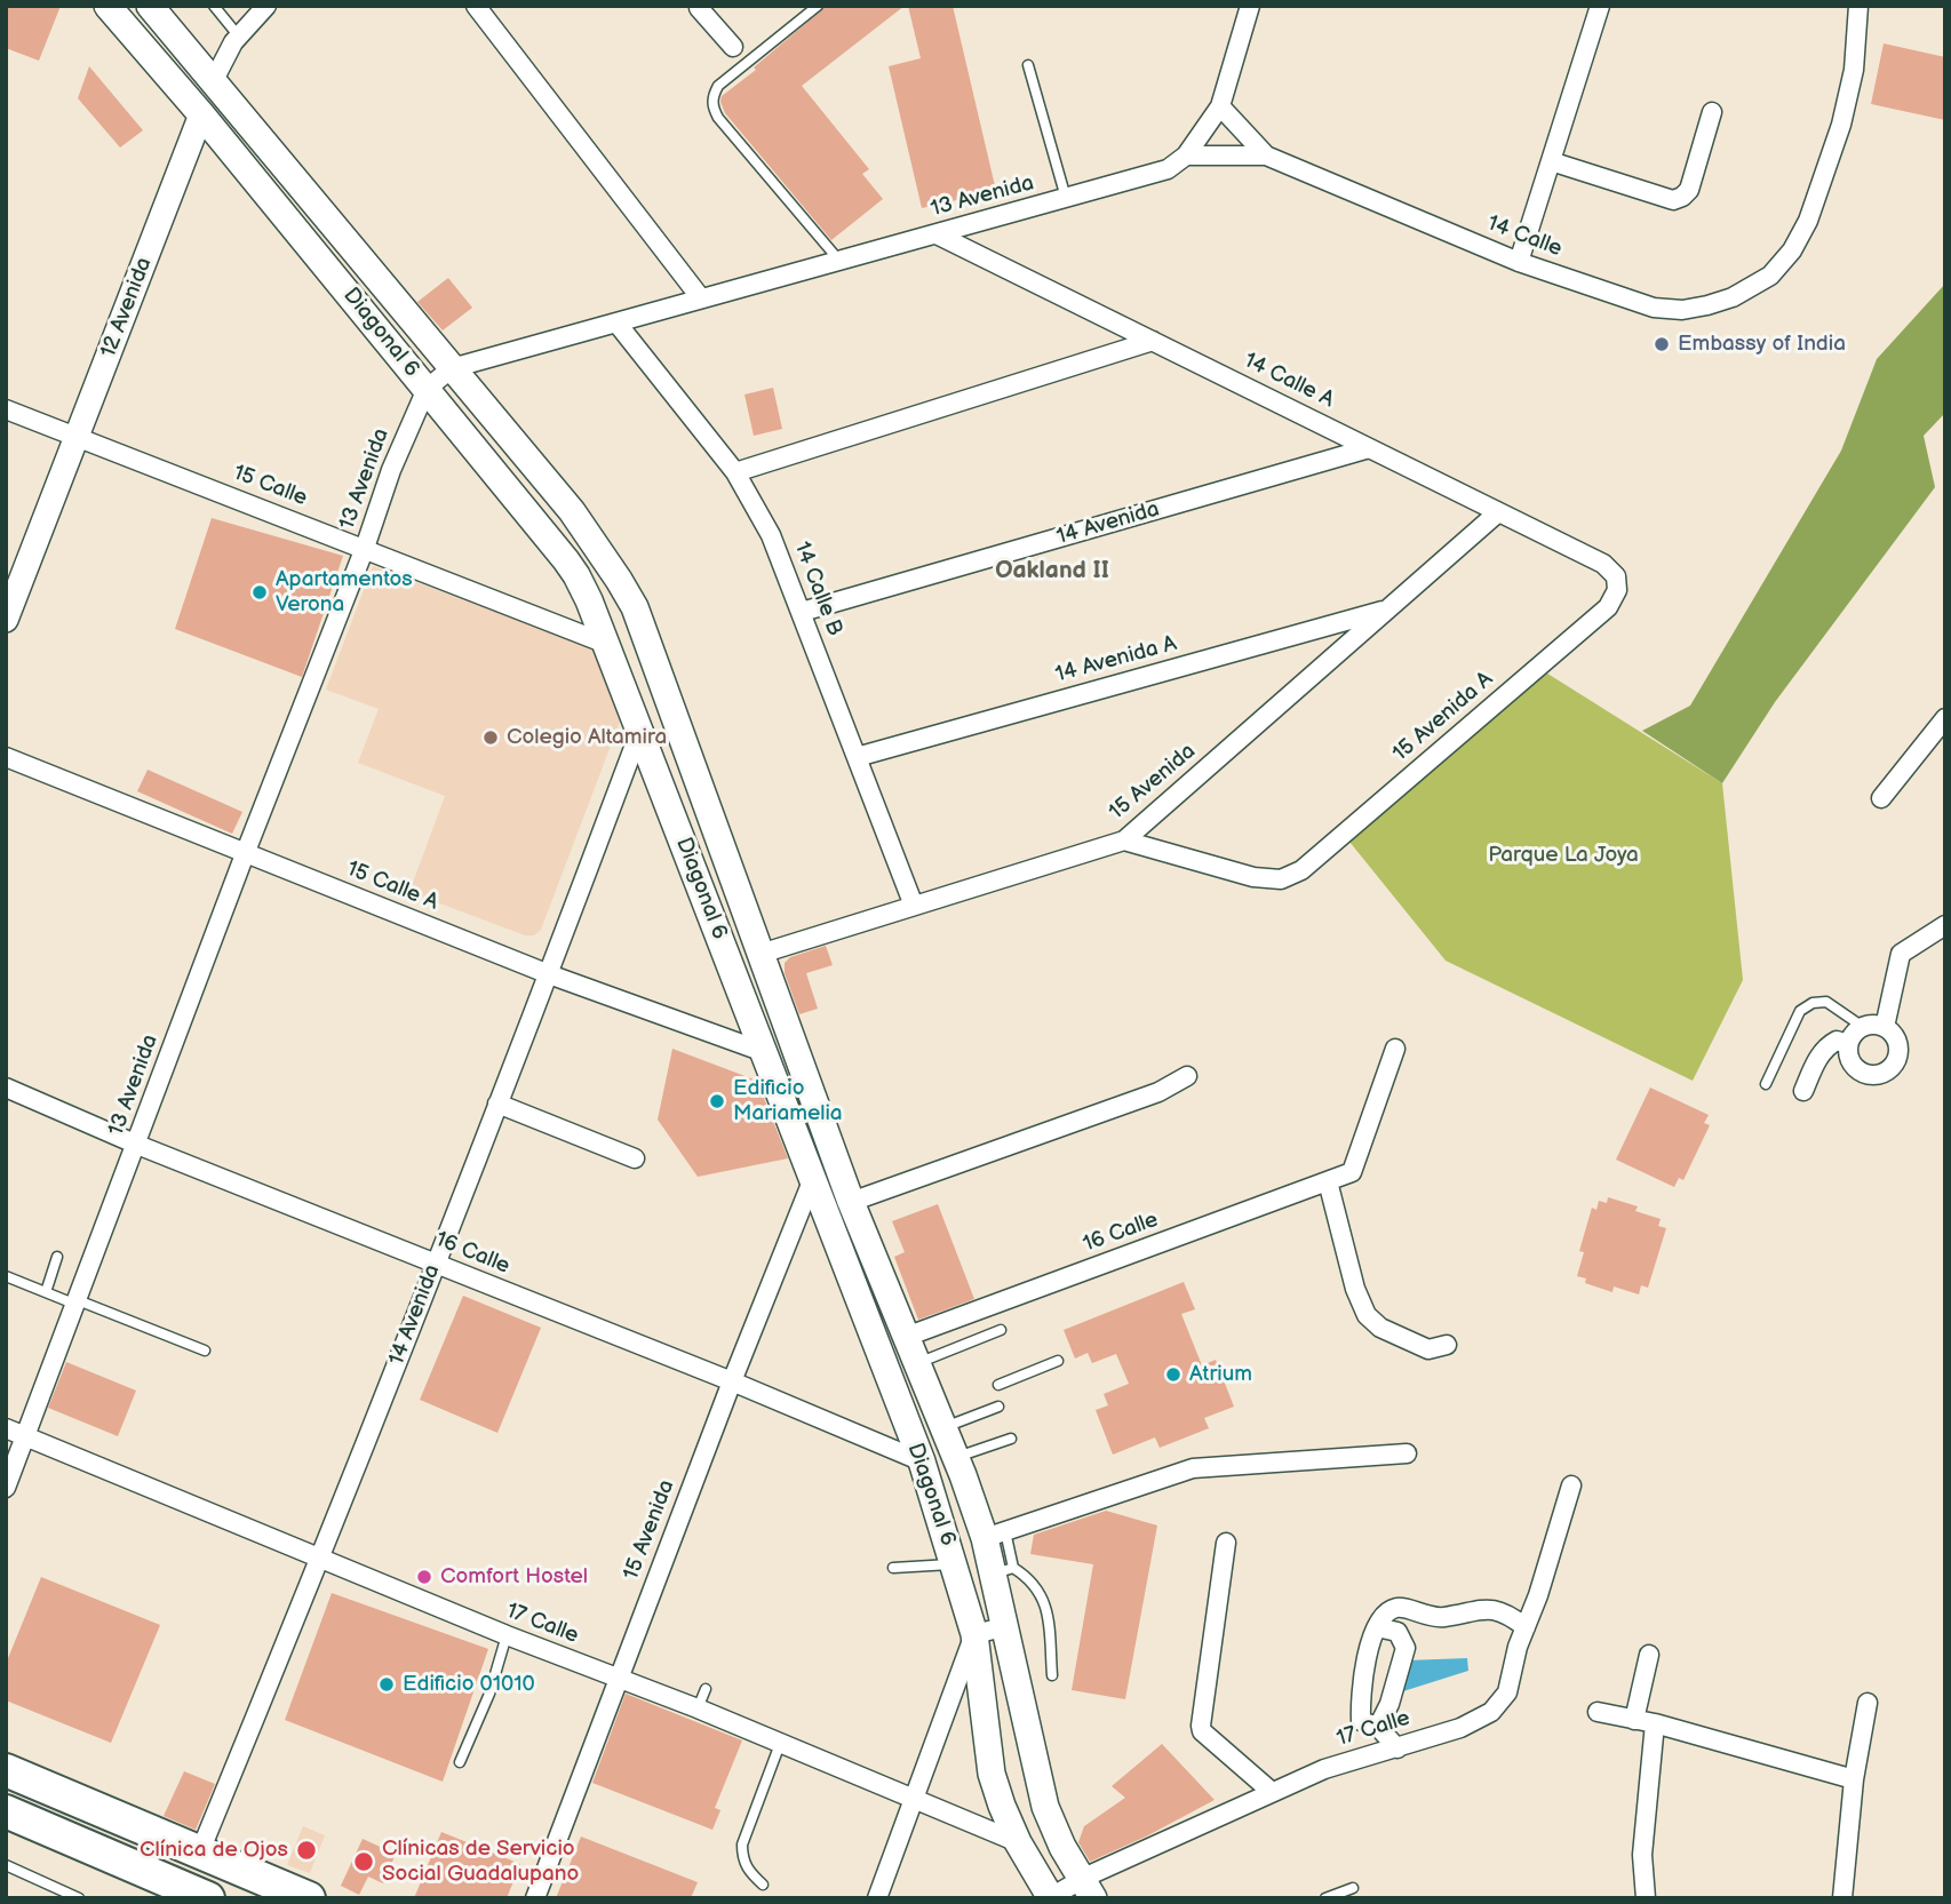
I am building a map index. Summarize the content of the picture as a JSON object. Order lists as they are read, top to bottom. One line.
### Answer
{"streets":{"main road":["12 Avenida","Diagonal 6"],"street":["13 Avenida","14 Calle","14 Calle A","15 Calle","14 Avenida","14 Calle B","14 Avenida A","15 Avenida A","15 Avenida","15 Calle A","16 Calle","17 Calle"]},"crossings":[["13 Avenida","14 Calle"],["13 Avenida","Diagonal 6"],["13 Avenida","14 Calle A"],["13 Avenida","15 Calle"],["13 Avenida","14 Calle B"],["13 Avenida","15 Calle A"],["13 Avenida","16 Calle"],["13 Avenida","17 Calle"],["12 Avenida","Diagonal 6"],["12 Avenida","15 Calle"],["Diagonal 6","15 Calle"],["Diagonal 6","14 Avenida"],["Diagonal 6","15 Avenida"],["Diagonal 6","15 Calle A"],["Diagonal 6","16 Calle"],["Diagonal 6","17 Calle"],["14 Calle A","14 Avenida"],["14 Calle A","15 Avenida A"],["14 Calle A","15 Avenida"],["14 Avenida","14 Calle B"],["14 Avenida","15 Calle A"],["14 Avenida","16 Calle"],["14 Avenida","17 Calle"],["14 Calle B","14 Avenida A"],["14 Calle B","15 Avenida"],["14 Avenida A","15 Avenida"],["15 Avenida A","15 Avenida"],["15 Avenida","16 Calle"],["15 Avenida","17 Calle"]],"districts":["Oakland II"],"parks":["Parque La Joya"],"places":["Embassy of India","Apartamentos Verona","Colegio Altamira","Edificio Mariamelia","Atrium","Comfort Hostel","Edificio 01010","Clínica de Ojos","Clínicas de Servicio Social Guadalupano"]}
